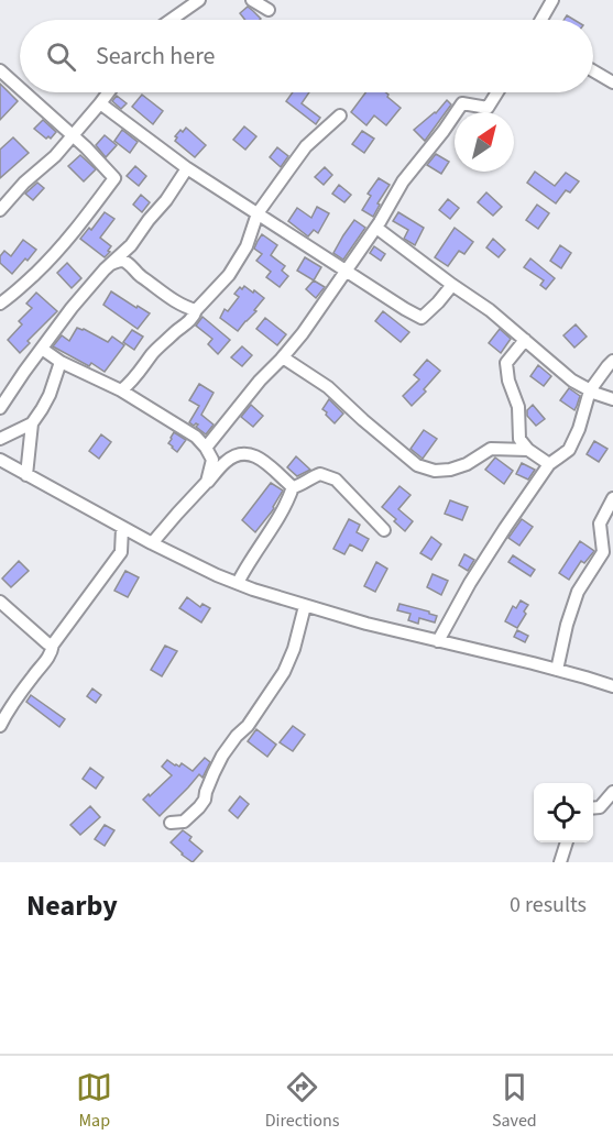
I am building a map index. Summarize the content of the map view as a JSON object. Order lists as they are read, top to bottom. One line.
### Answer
{"north":"top right","page":{"search":"Search here","heading":["Nearby","0 results"],"nav":["Map","Directions","Saved"]}}
